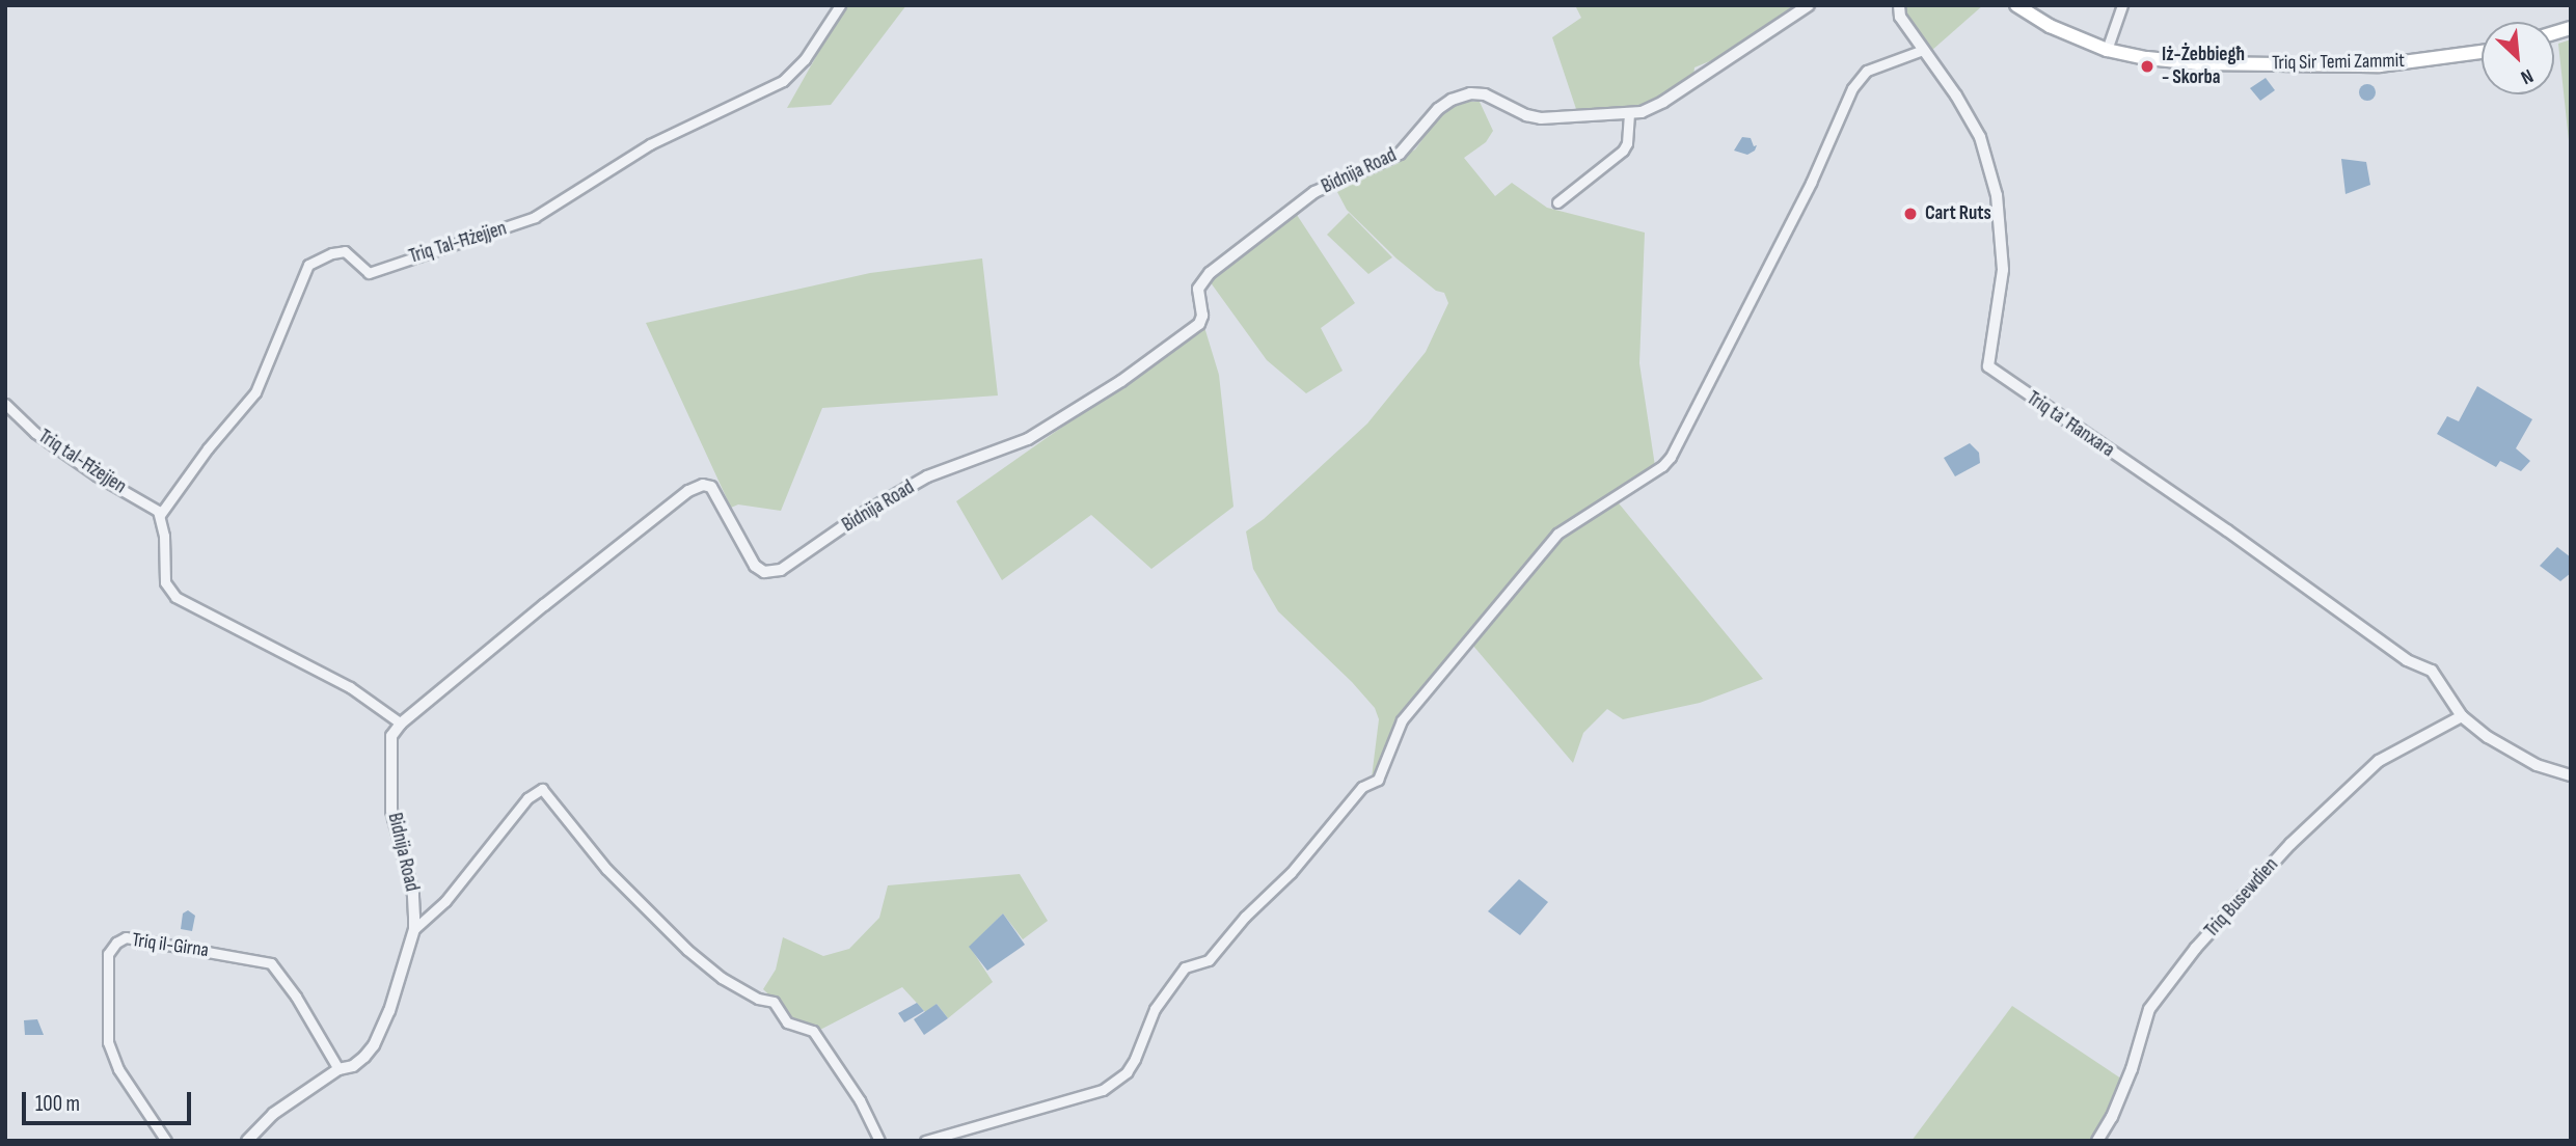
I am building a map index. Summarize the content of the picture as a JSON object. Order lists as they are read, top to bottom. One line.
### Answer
{"streets":{"main road":["Triq Sir Temi Zammit"],"street":["Bidnija Road","Triq Tal-Ħżejjen","Triq ta' Ħanxara","Triq tal-Ħżejjen","Triq Busewdien","Triq il-Girna"]},"crossings":[["Bidnija Road","Triq il-Girna"],["Triq Tal-Ħżejjen","Triq tal-Ħżejjen"],["Triq ta' Ħanxara","Triq Busewdien"]],"places":["Iż-Żebbiegħ - Skorba","Cart Ruts"],"scale_bar":"100 m","north":"bottom right"}
